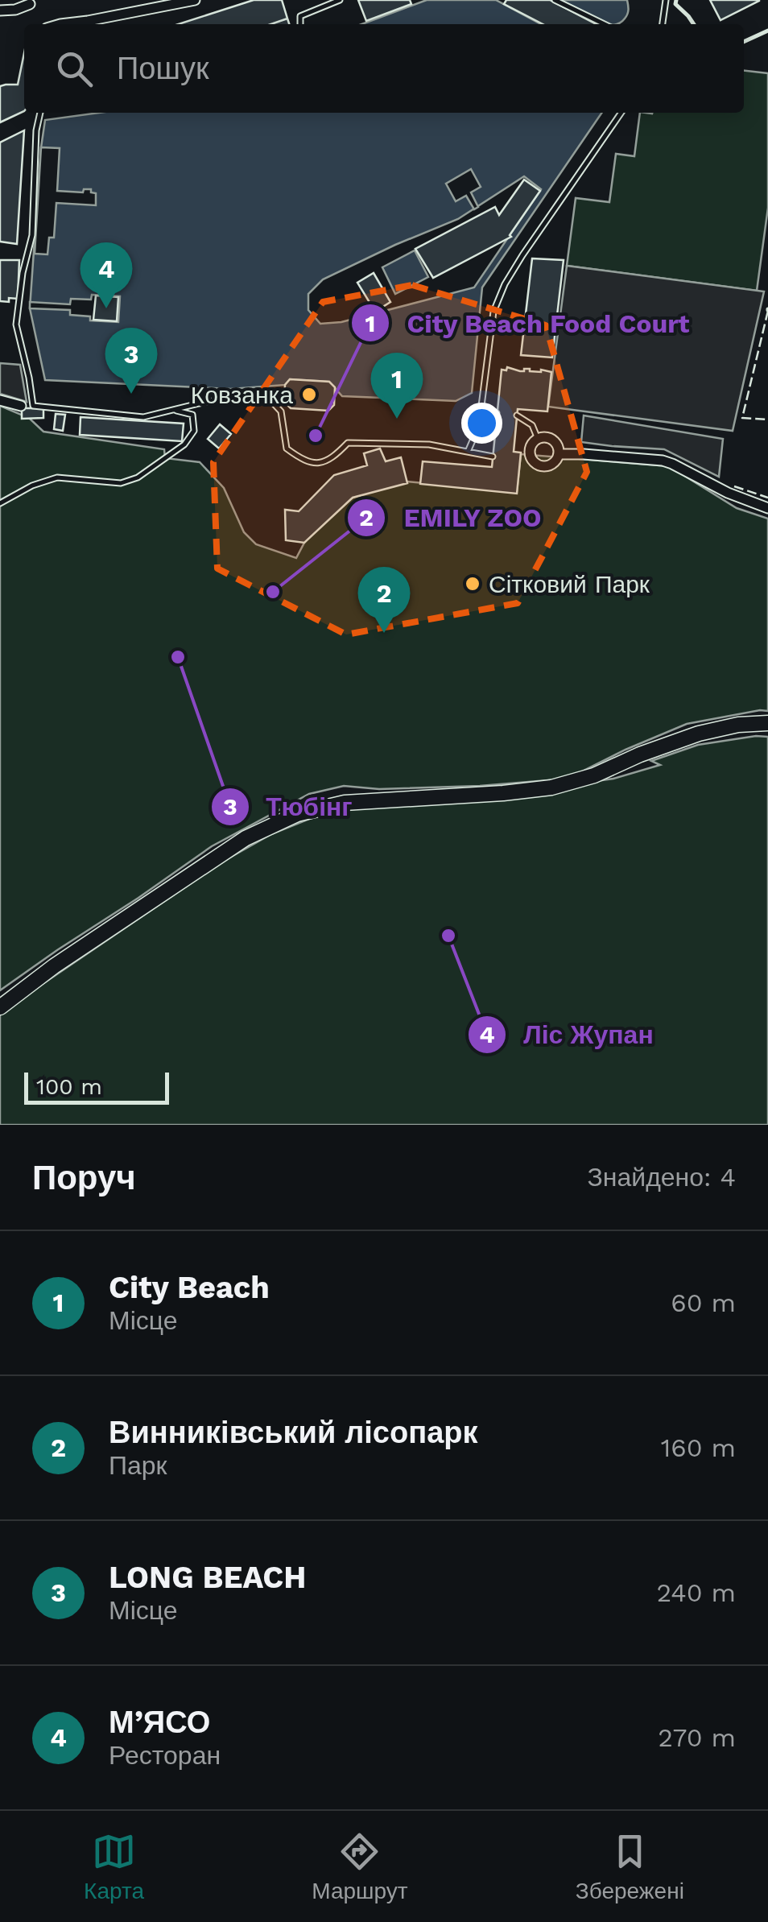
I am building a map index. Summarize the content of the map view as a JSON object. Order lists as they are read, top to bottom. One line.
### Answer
{"places":["Ковзанка","City Beach Food Court","Сітковий Парк","EMILY ZOO","Тюбінг","Ліс Жупан"],"scale_bar":"100 m","page":{"search":"Пошук","pins":["4","3","1","2"],"scale":"100 m","heading":["Поруч","Знайдено: 4"],"list":[{"mark":"1","name":"City Beach","note":"Місце","value":"60 m"},{"mark":"2","name":"Винниківський лісопарк","note":"Парк","value":"160 m"},{"mark":"3","name":"LONG BEACH","note":"Місце","value":"240 m"},{"mark":"4","name":"М’ЯСО","note":"Ресторан","value":"270 m"}],"nav":["Карта","Маршрут","Збережені"]}}
